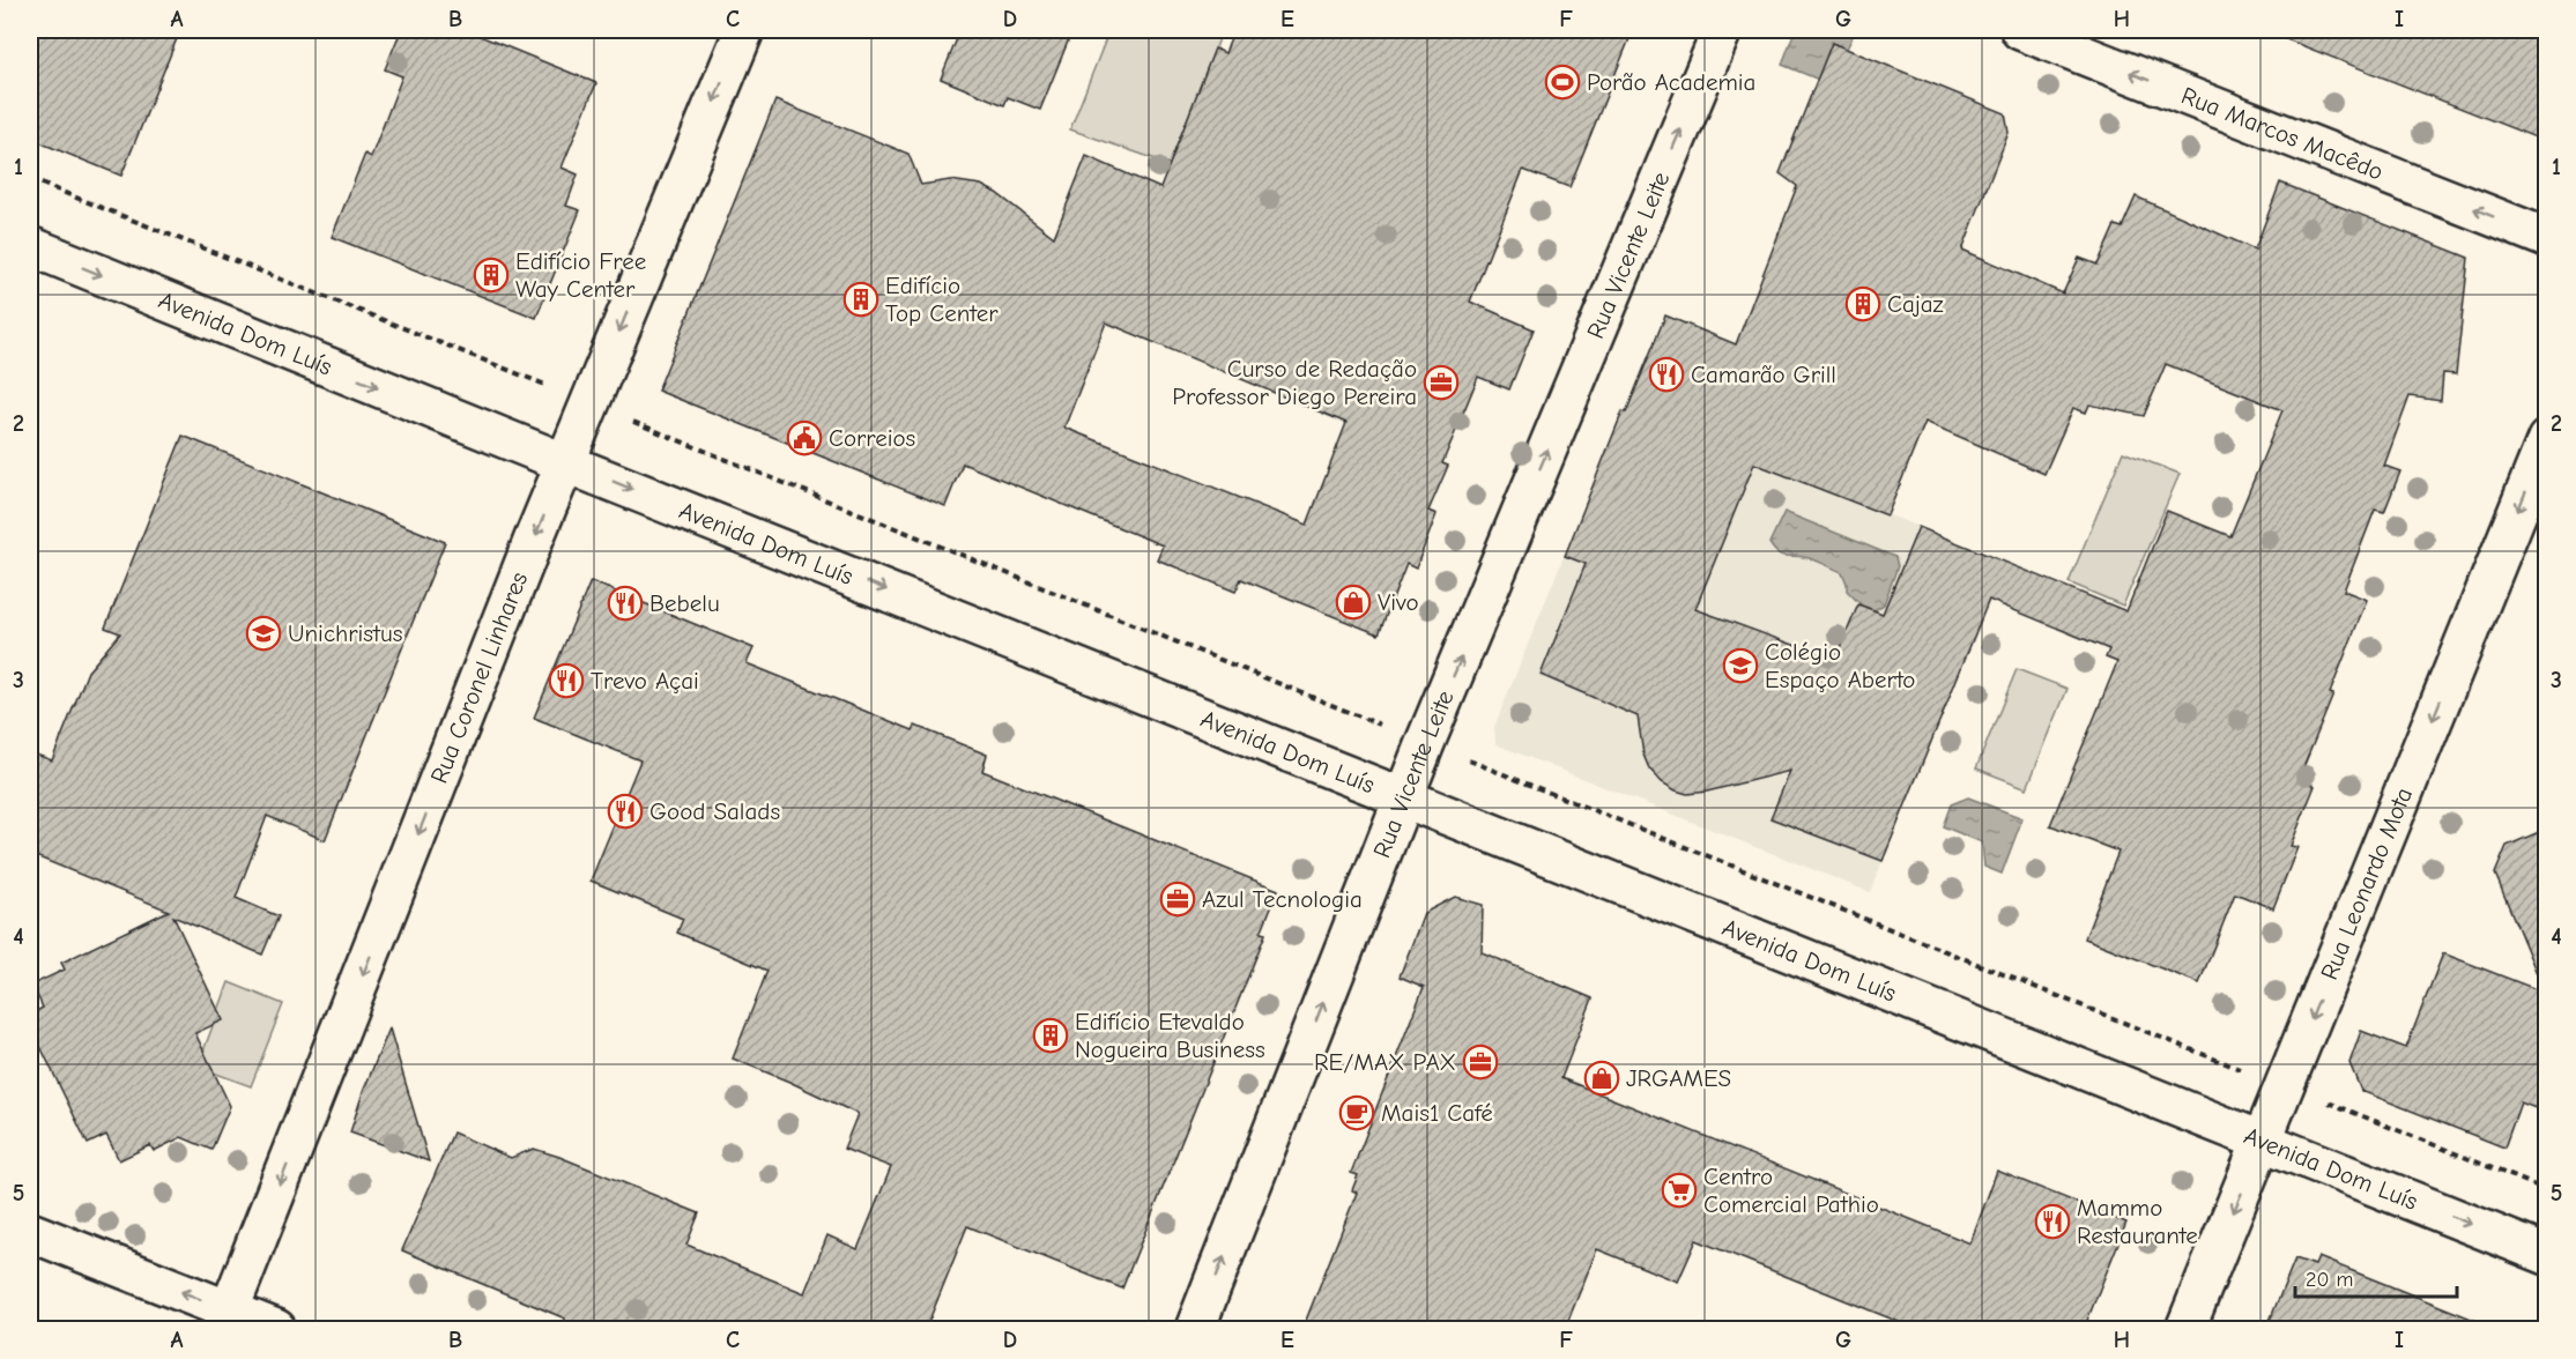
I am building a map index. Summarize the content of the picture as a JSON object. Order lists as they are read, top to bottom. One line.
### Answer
{"streets":{"street":["Rua Marcos Macêdo","Rua Vicente Leite","Avenida Dom Luís","Rua Coronel Linhares","Rua Leonardo Mota"]},"crossings":[["Rua Vicente Leite","Avenida Dom Luís"],["Avenida Dom Luís","Rua Coronel Linhares"],["Avenida Dom Luís","Rua Leonardo Mota"]],"one_way":["Rua Marcos Macêdo","Rua Vicente Leite","Avenida Dom Luís","Rua Coronel Linhares","Rua Leonardo Mota"],"places":{"sports":["Porão Academia"],"building":["Edifício Free Way Center","Edifício Top Center","Cajaz","Edifício Etevaldo Nogueira Business"],"restaurant":["Camarão Grill","Bebelu","Trevo Açai","Good Salads","Mammo Restaurante"],"office":["Curso de Redação Professor Diego Pereira","Azul Tecnologia","RE/MAX PAX"],"public building":["Correios"],"shop":["Vivo","JRGAMES"],"school or university":["Unichristus","Colégio Espaço Aberto"],"cafe":["Mais1 Café"],"supermarket":["Centro Comercial Pathio"]},"scale_bar":"20 m","grid":{"columns":["A","B","C","D","E","F","G","H","I"],"rows":["1","2","3","4","5"]}}
